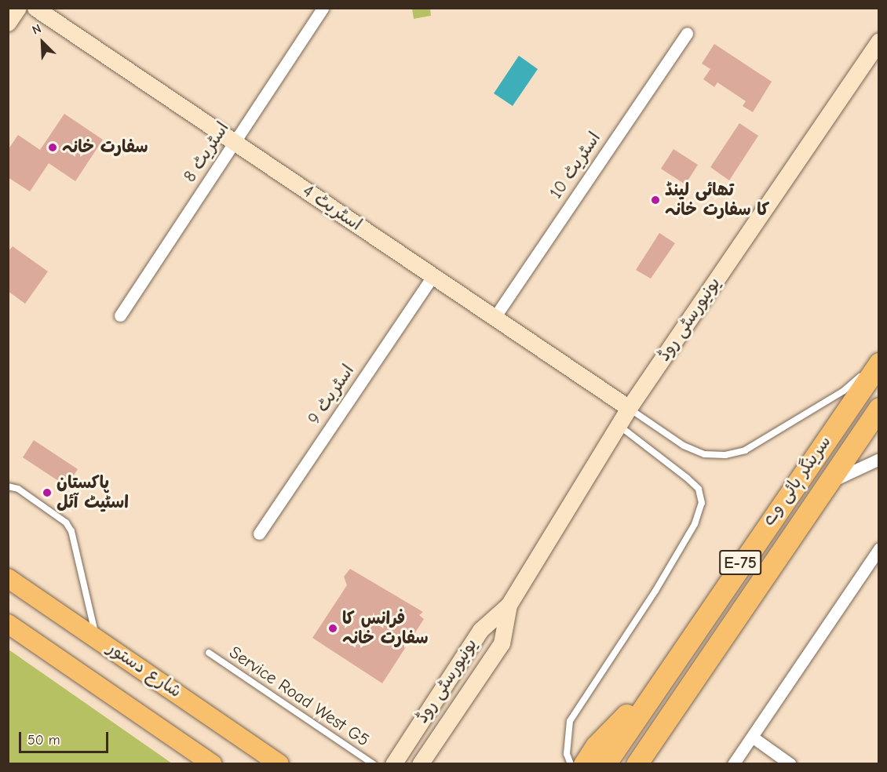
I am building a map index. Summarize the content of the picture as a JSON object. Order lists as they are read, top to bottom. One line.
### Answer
{"streets":{"highway":["سرینگر ہائی وے","E-75"],"main road":["شارع دستور"],"street":["اسٹریٹ 8","اسٹریٹ 10","اسٹریٹ 4","یونیورسٹی روڈ","اسٹریٹ 9"],"lane":["Service Road West G5"]},"crossings":[["اسٹریٹ 8","اسٹریٹ 4"],["اسٹریٹ 10","اسٹریٹ 4"],["اسٹریٹ 4","یونیورسٹی روڈ"],["اسٹریٹ 4","اسٹریٹ 9"]],"places":["سفارت خانہ","تھائی لینڈ کا سفارت خانہ","پاکستان اسٹیٹ آئل","فرانس کا سفارت خانہ"],"scale_bar":"50 m","north":"top left"}
